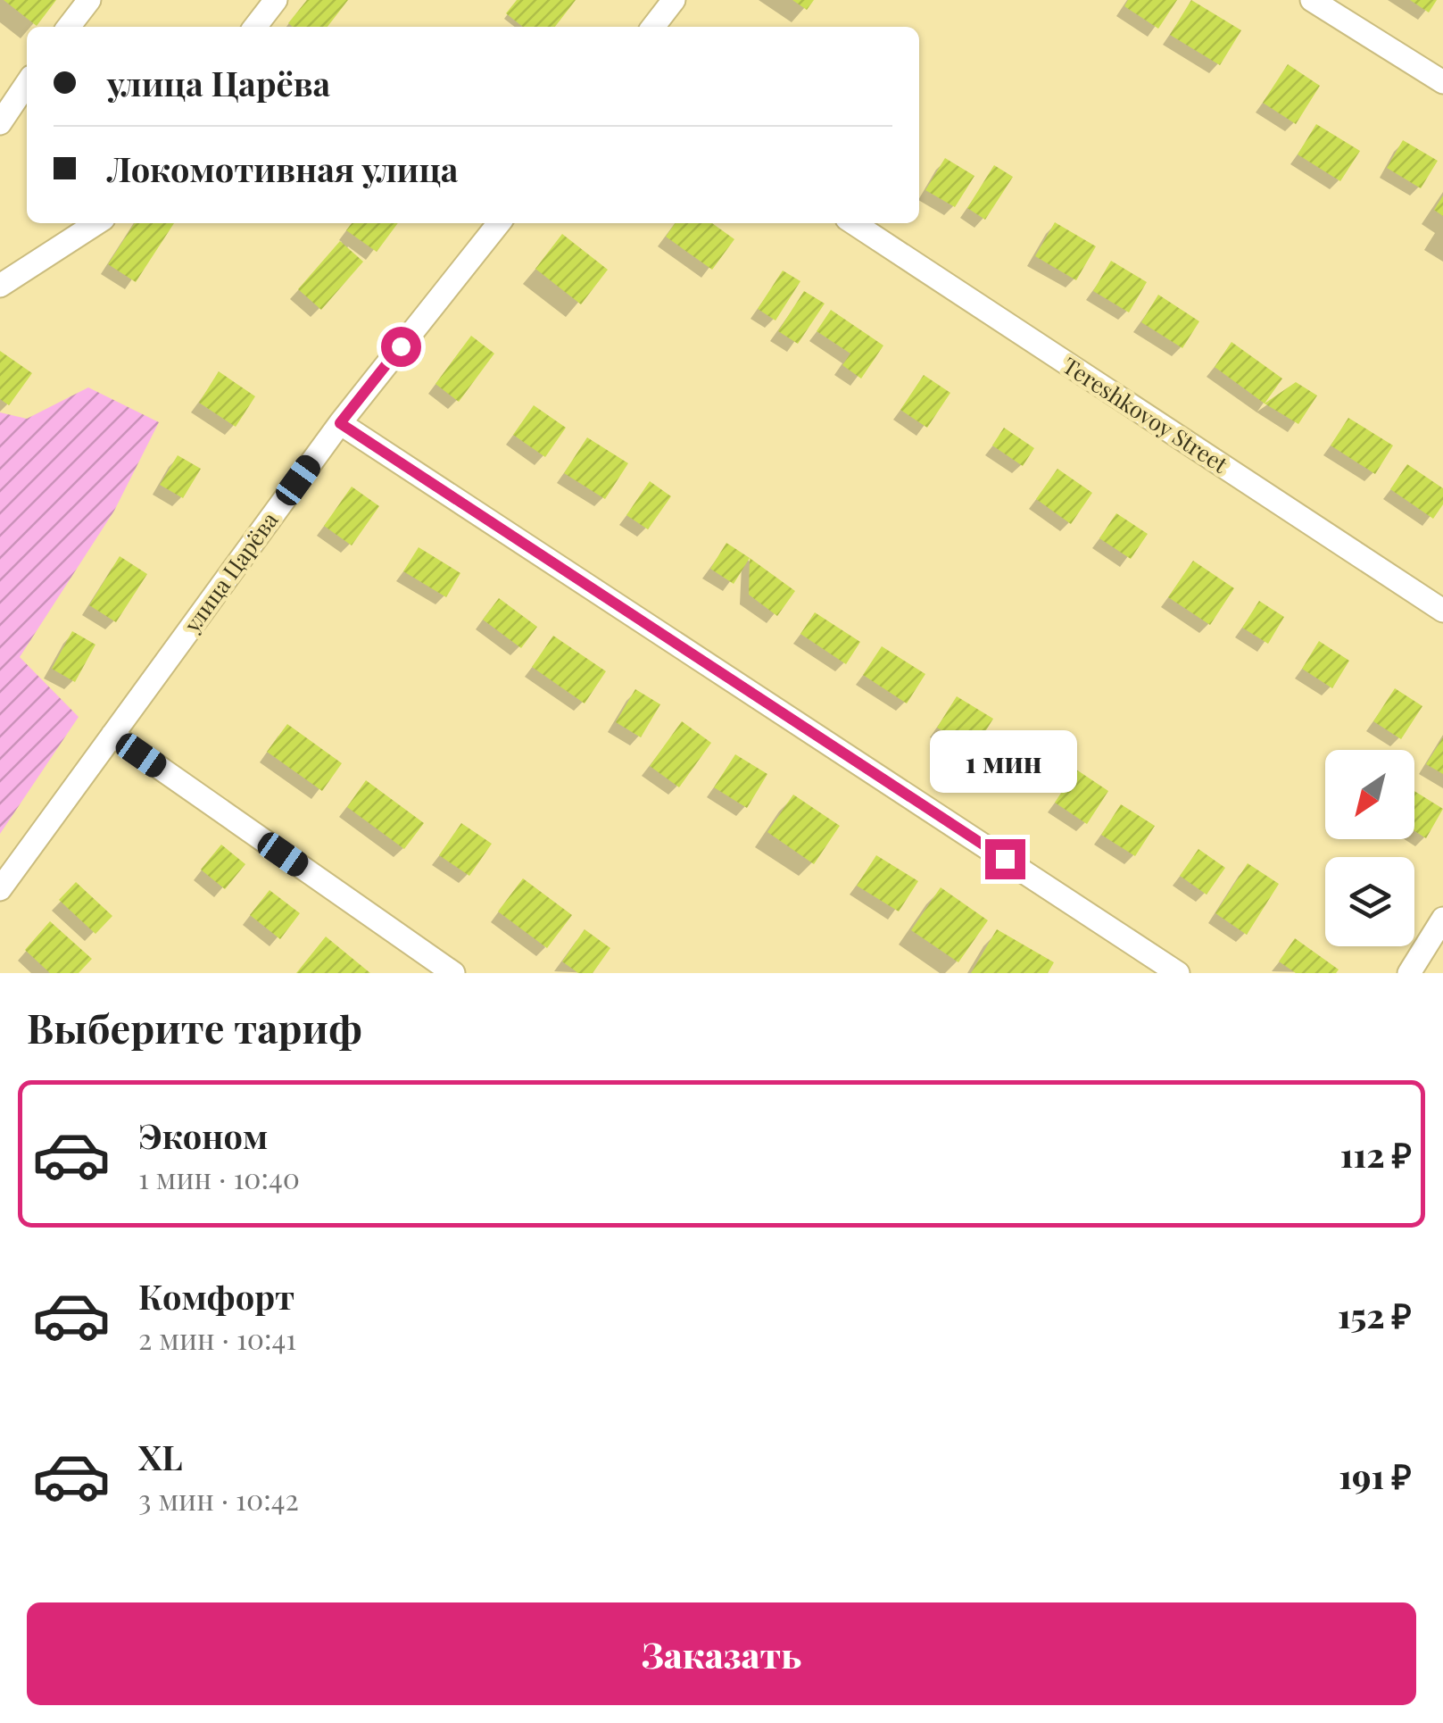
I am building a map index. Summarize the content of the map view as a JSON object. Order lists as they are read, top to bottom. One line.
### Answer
{"streets":{"street":["Tereshkovoy Street","улица Царёва"]},"north":"bottom left","page":{"banner":["улица Царёва","Локомотивная улица"],"bubble":"1 мин","heading":"Выберите тариф","list":[{"name":"Эконом","note":"1 мин · 10:40","value":"112 ₽"},{"name":"Комфорт","note":"2 мин · 10:41","value":"152 ₽"},{"name":"XL","note":"3 мин · 10:42","value":"191 ₽"}],"buttons":"Заказать"}}
